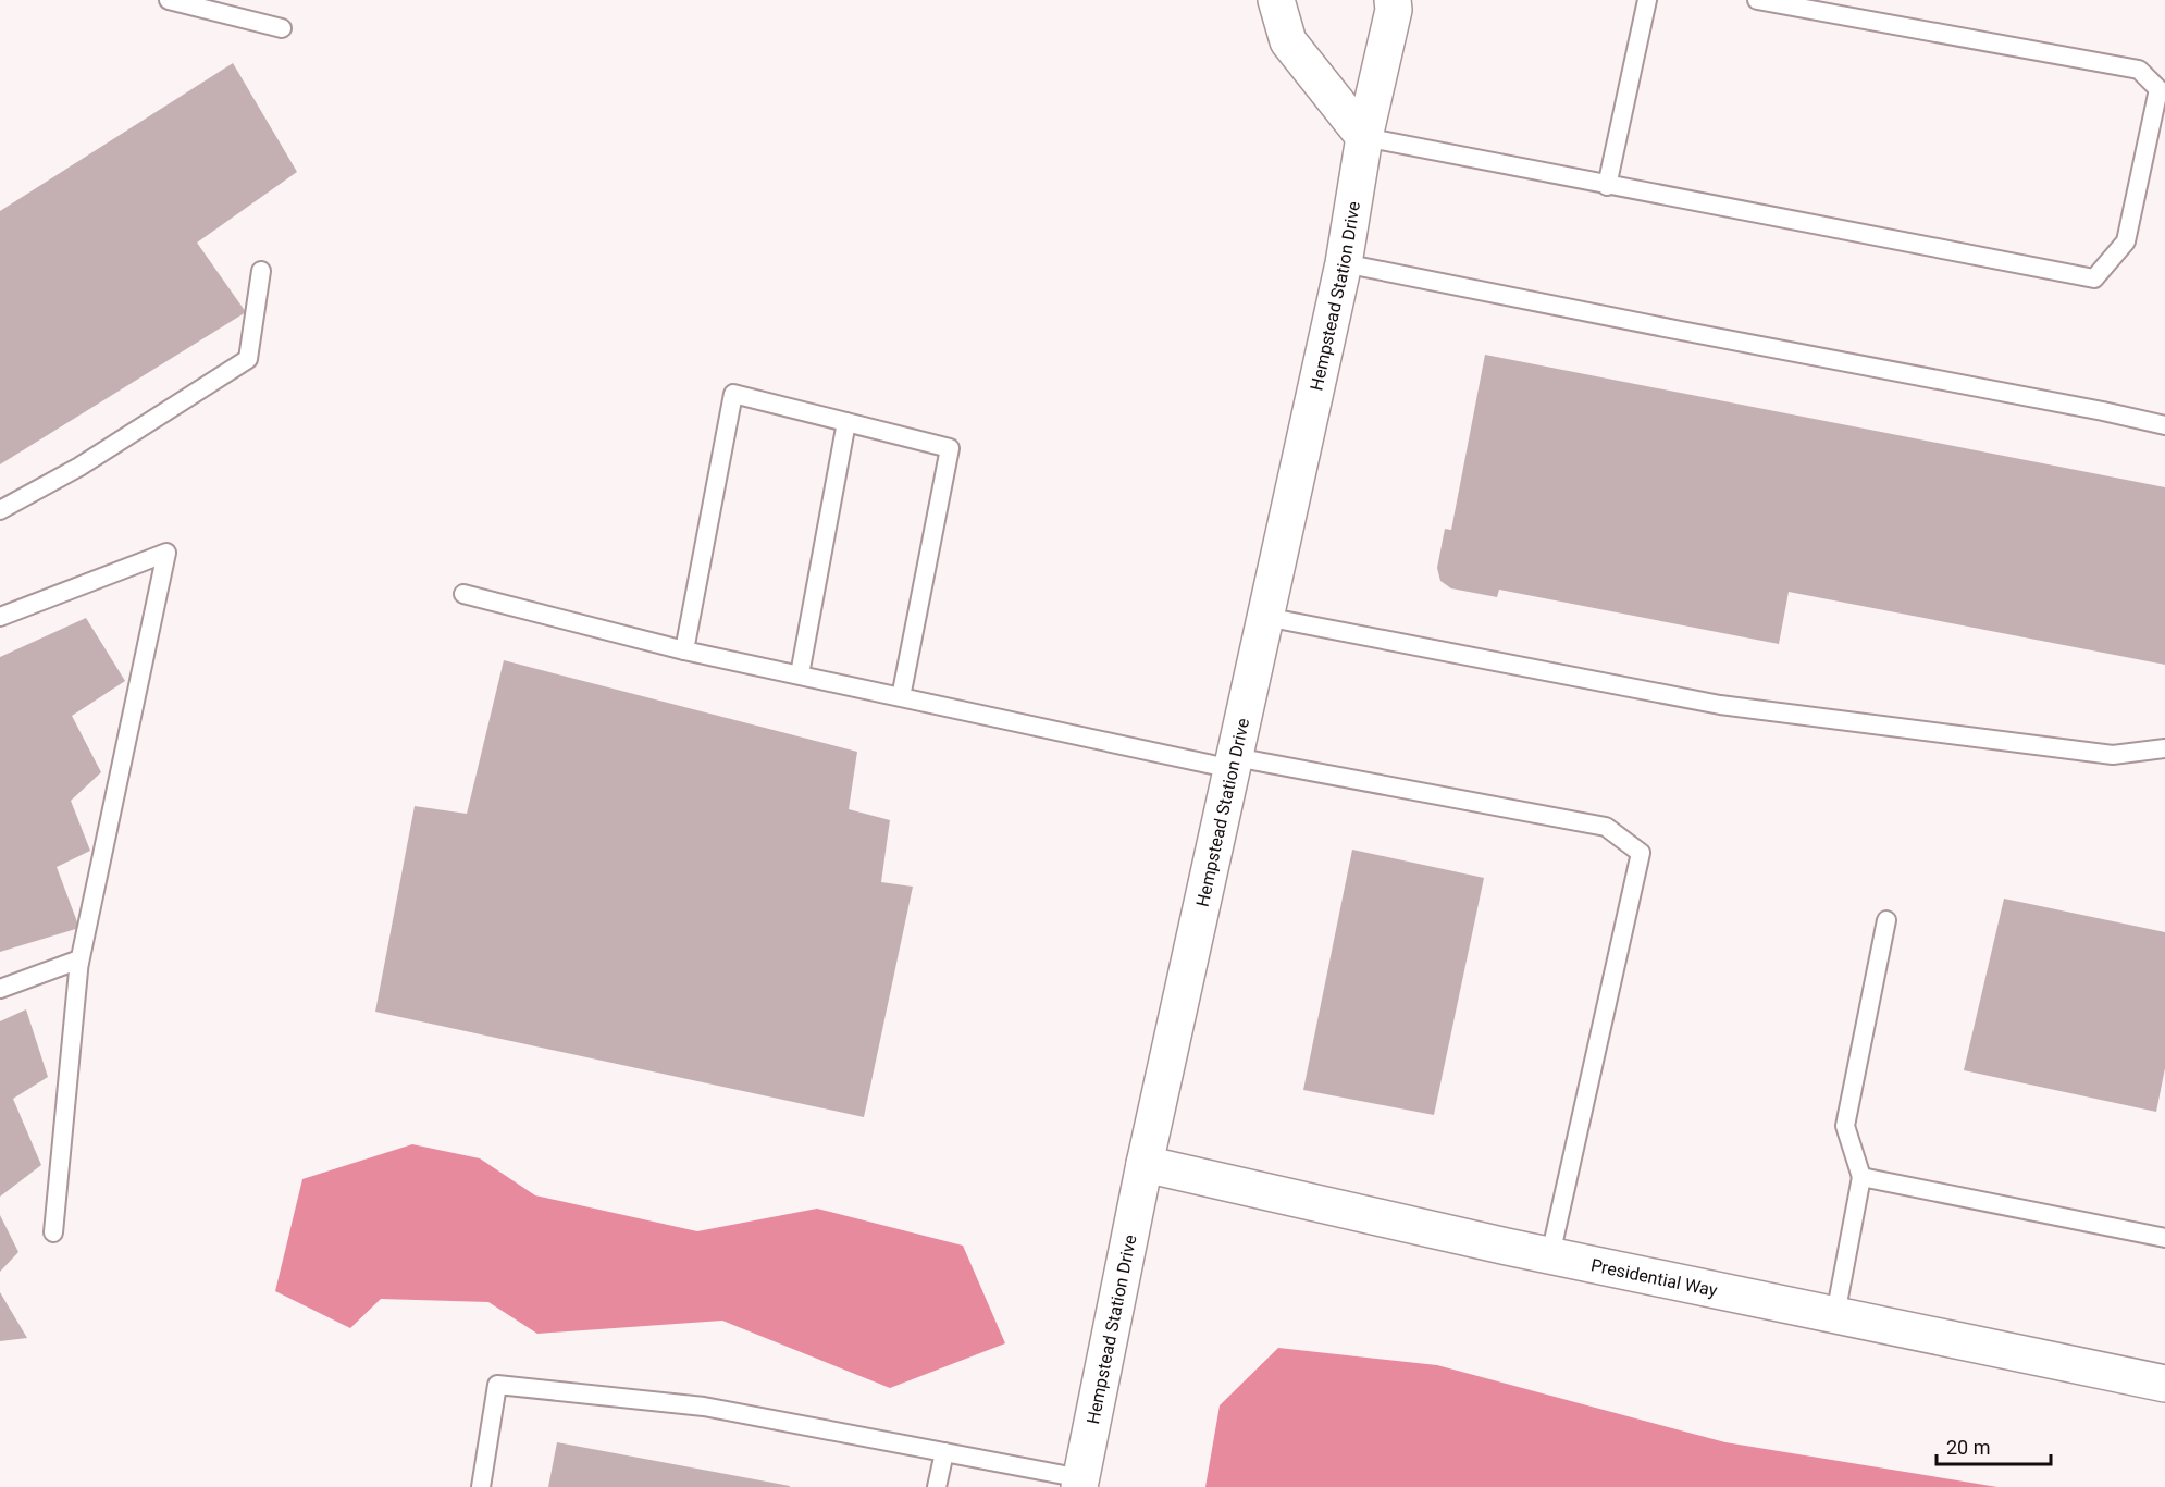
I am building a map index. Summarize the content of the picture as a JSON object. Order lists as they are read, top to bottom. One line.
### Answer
{"streets":{"street":["Hempstead Station Drive","Presidential Way"]},"crossings":[["Hempstead Station Drive","Presidential Way"]],"scale_bar":"20 m"}
